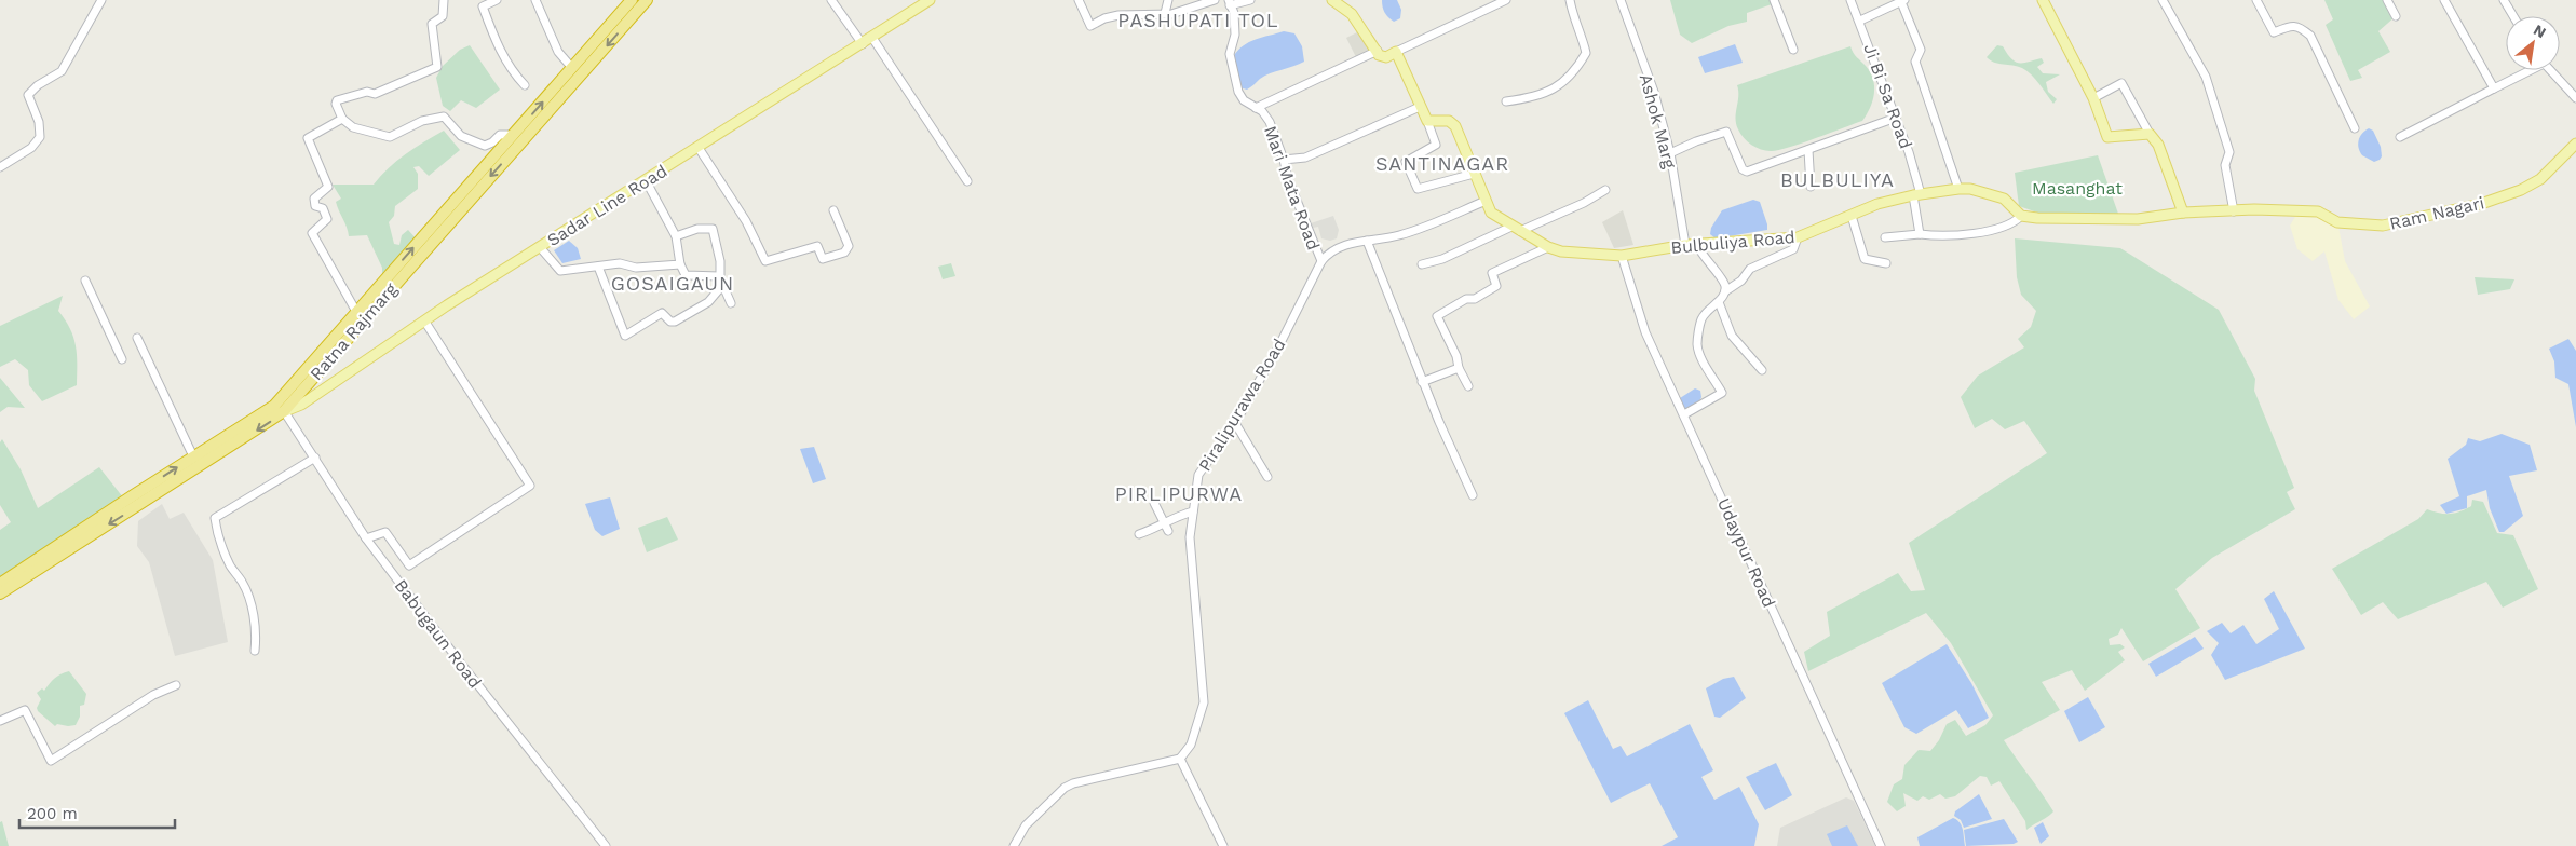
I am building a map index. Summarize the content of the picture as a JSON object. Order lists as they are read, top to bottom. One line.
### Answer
{"streets":{"highway":["Ratna Rajmarg"],"main road":["Sadar Line Road","Ram Nagari","Bulbuliya Road"],"street":["Ji Bi Sa Road","Ashok Marg","Mari Mata Road","Piralipurawa Road","Udaypur Road","Babugaun Road"]},"crossings":[["Ji Bi Sa Road","Bulbuliya Road"],["Ashok Marg","Bulbuliya Road"],["Mari Mata Road","Piralipurawa Road"],["Sadar Line Road","Ratna Rajmarg"],["Sadar Line Road","Babugaun Road"],["Bulbuliya Road","Piralipurawa Road"],["Bulbuliya Road","Udaypur Road"],["Ratna Rajmarg","Babugaun Road"]],"districts":["PASHUPATI TOL","SANTINAGAR","BULBULIYA","GOSAIGAUN","PIRLIPURWA"],"parks":["Masanghat"],"scale_bar":"200 m","north":"top right"}
